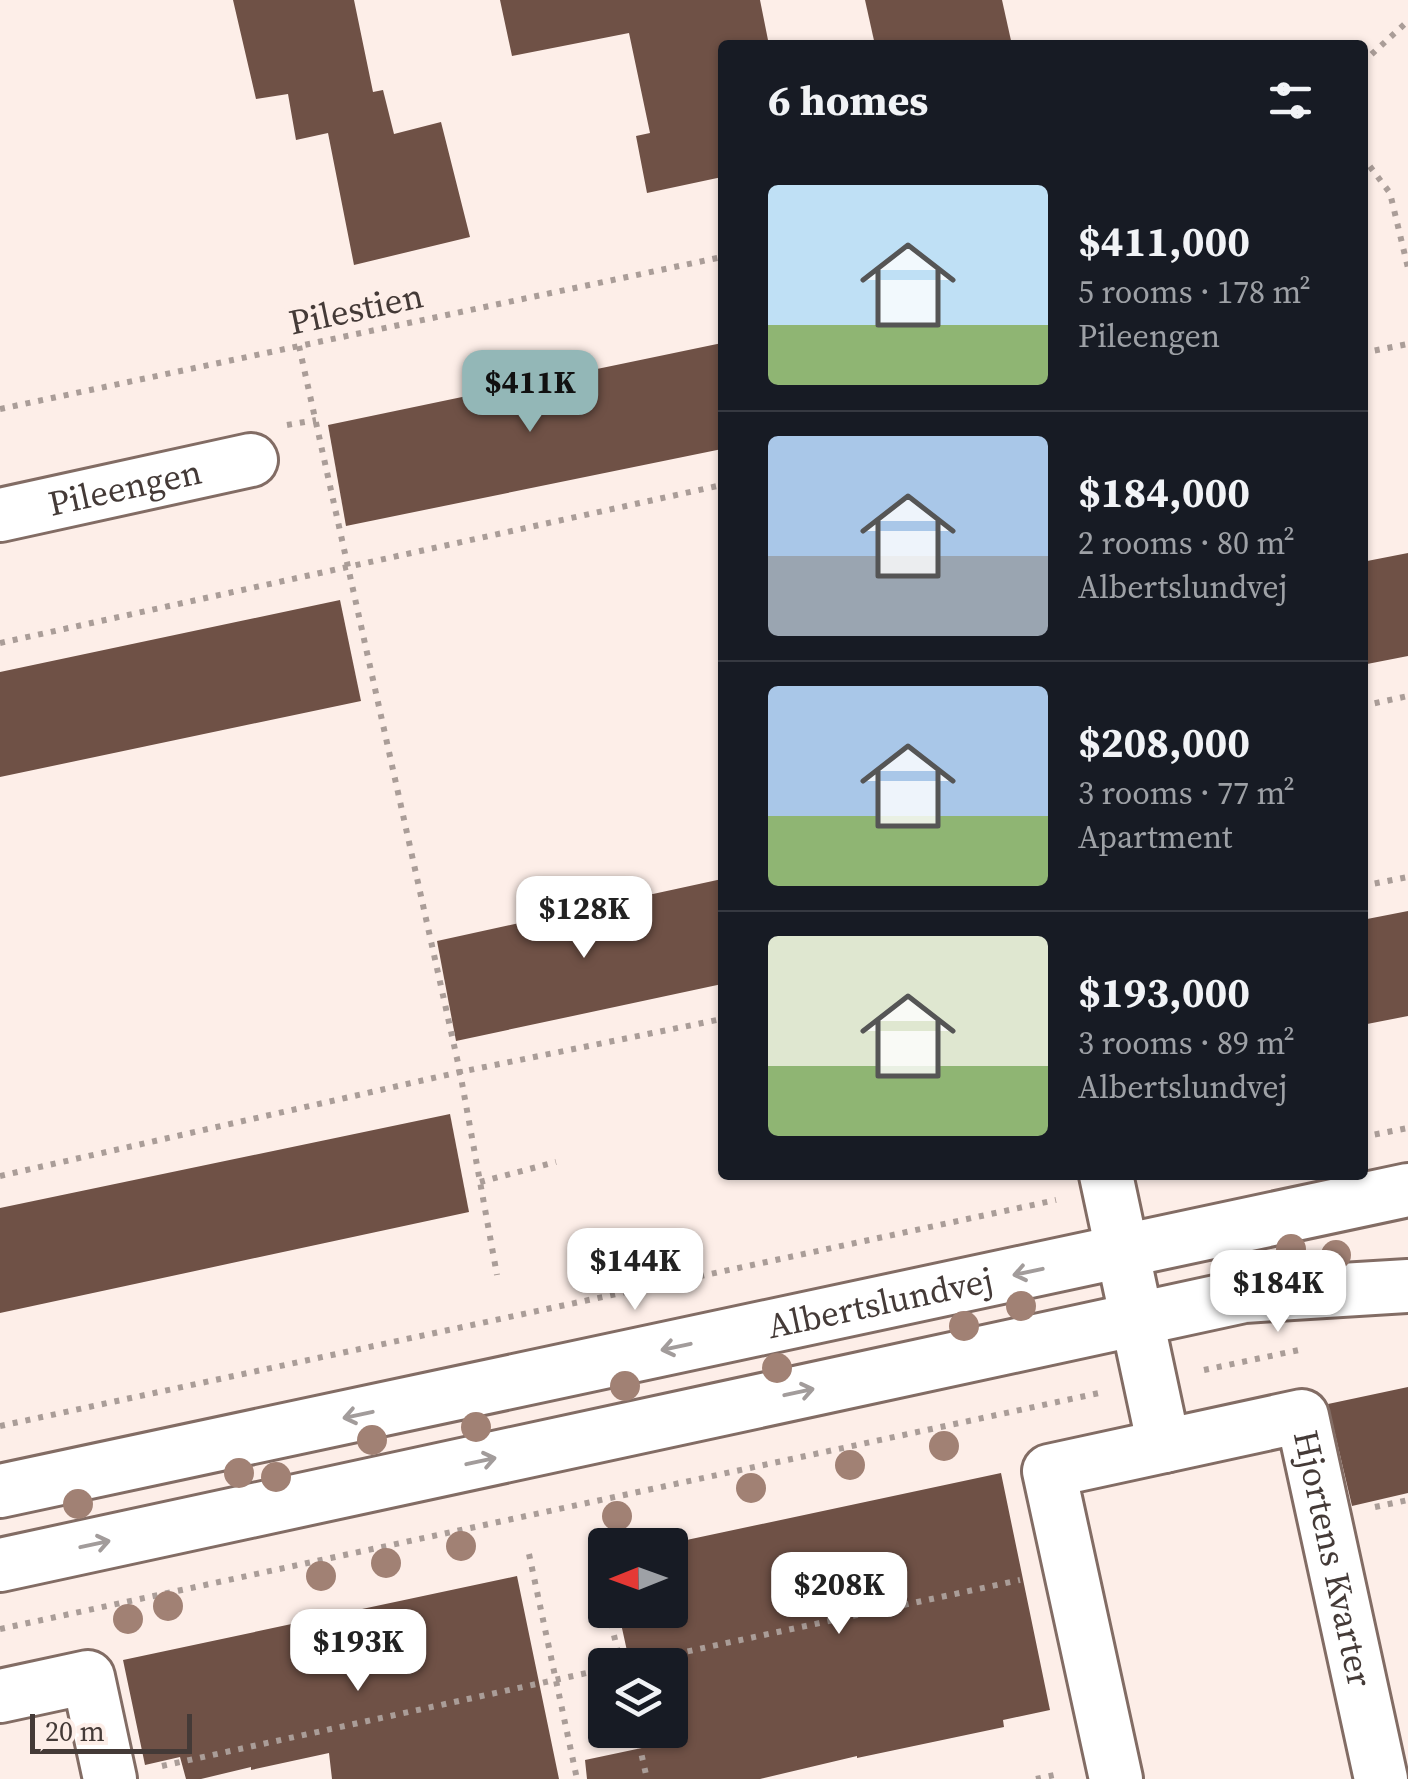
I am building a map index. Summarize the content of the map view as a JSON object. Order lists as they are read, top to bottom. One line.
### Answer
{"streets":{"street":["Pileengen","Albertslundvej","Hjortens Kvarter"],"path":["Pilestien"]},"scale_bar":"20 m","north":"left","page":{"heading":"6 homes","list":[{"name":"$411,000","note":"5 rooms · 178 m² · Pileengen"},{"name":"$184,000","note":"2 rooms · 80 m² · Albertslundvej"},{"name":"$208,000","note":"3 rooms · 77 m² · Apartment"},{"name":"$193,000","note":"3 rooms · 89 m² · Albertslundvej"}],"price":["$411K","$128K","$144K","$184K","$208K","$193K"],"scale":"20 m"}}
